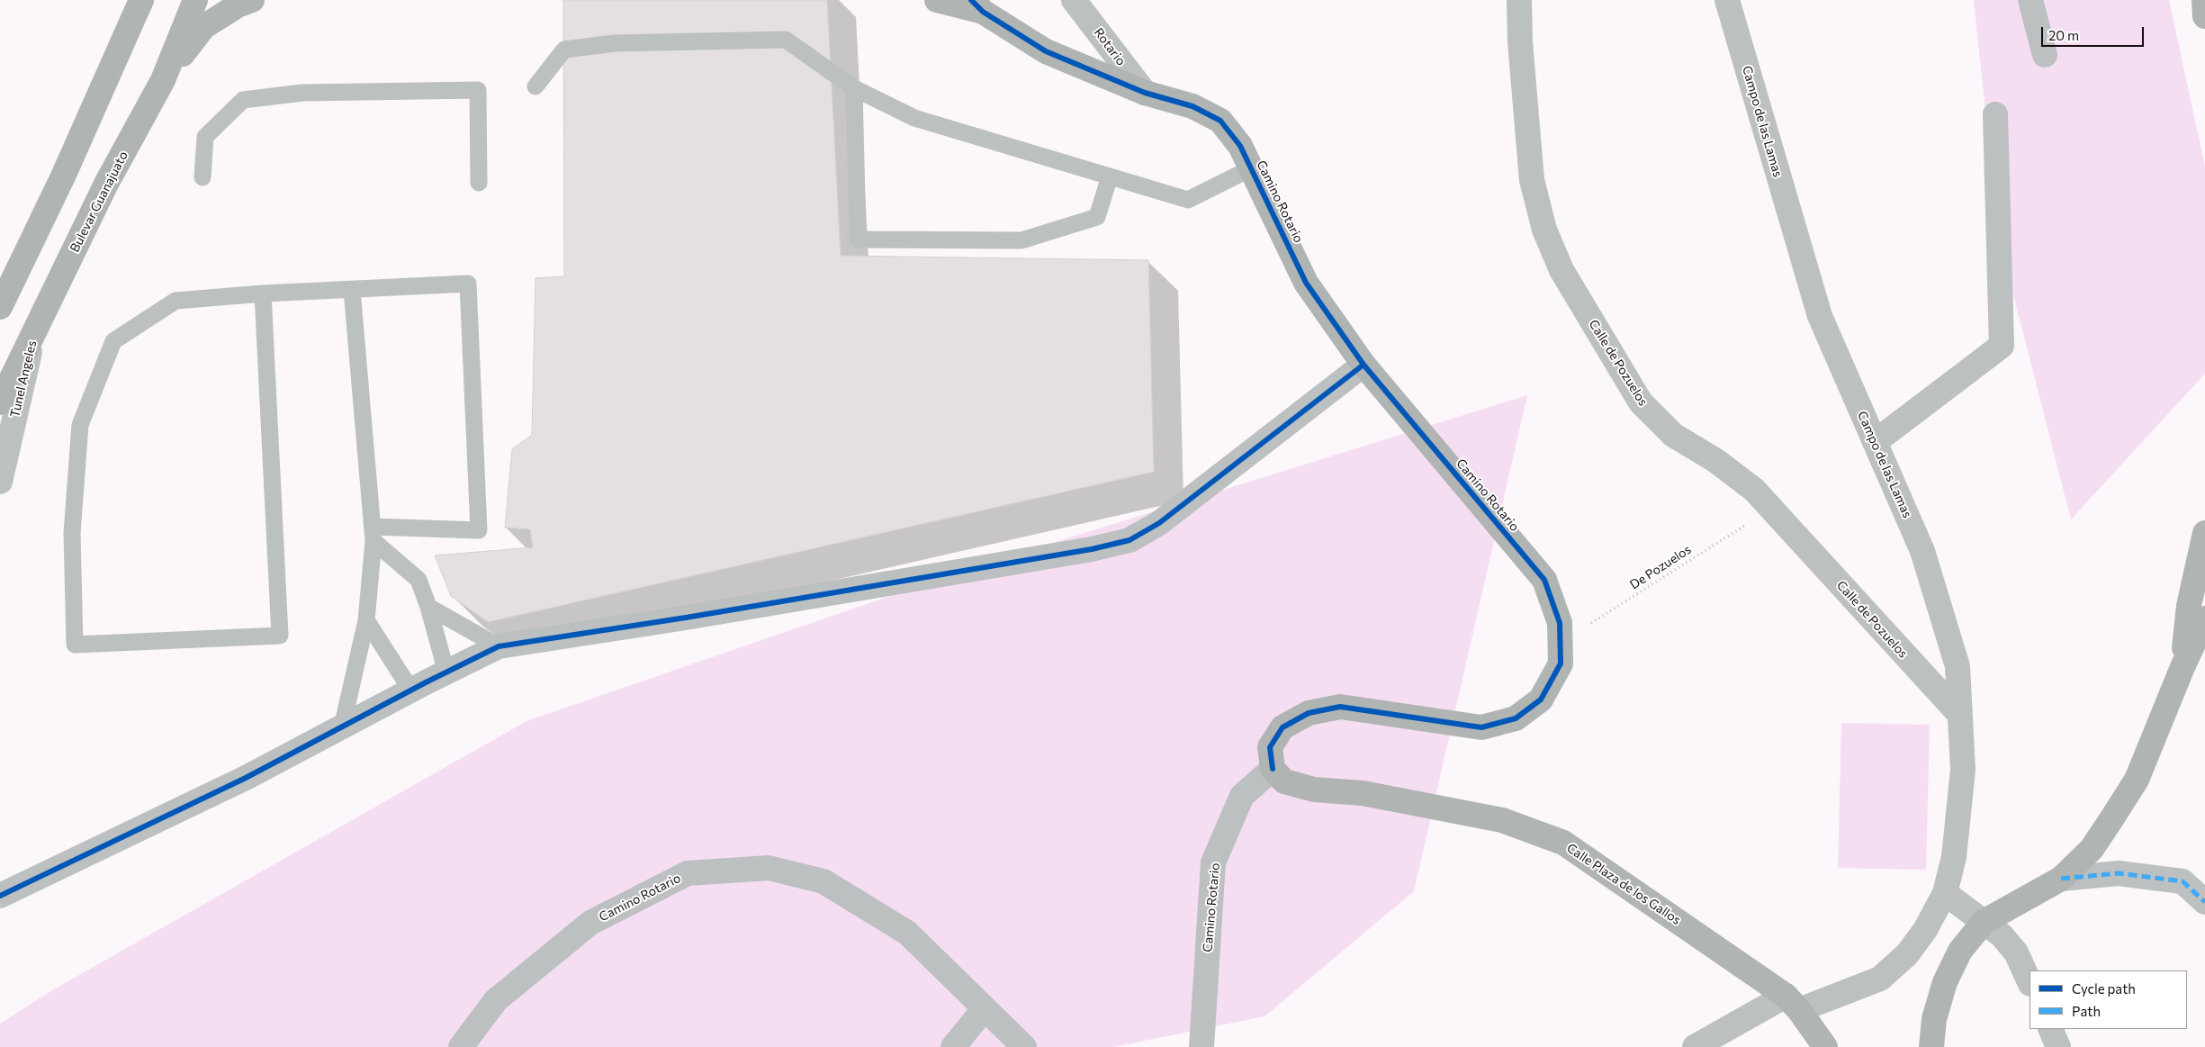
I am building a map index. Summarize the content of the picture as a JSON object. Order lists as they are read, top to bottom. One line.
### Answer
{"streets":{"street":["Rotario","Campo de las Lamas","Bulevar Guanajuato","Camino Rotario","Calle de Pozuelos","Tunel Angeles","Calle Plaza de los Gallos"],"path":["De Pozuelos"]},"crossings":[["Rotario","Camino Rotario"],["Campo de las Lamas","Calle de Pozuelos"],["Bulevar Guanajuato","Tunel Angeles"],["Camino Rotario","De Pozuelos"],["Camino Rotario","Calle Plaza de los Gallos"],["Calle de Pozuelos","De Pozuelos"]],"legend":["Cycle path","Path"],"scale_bar":"20 m"}
